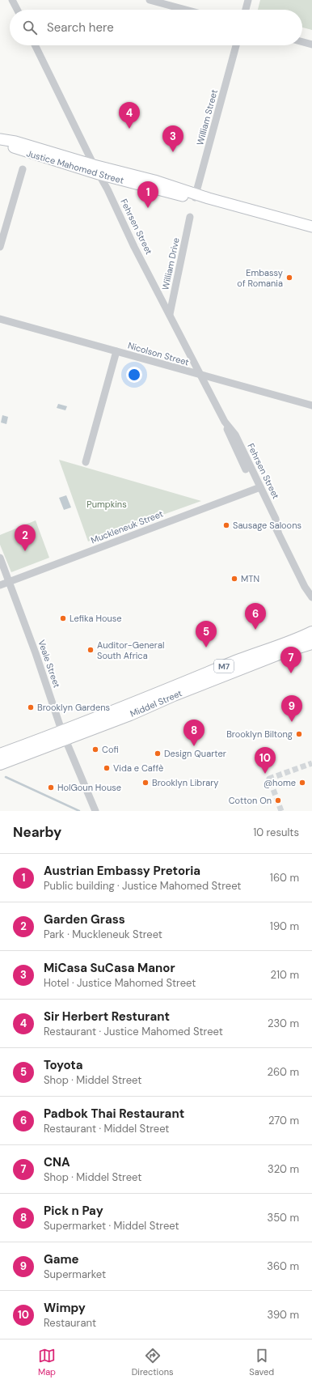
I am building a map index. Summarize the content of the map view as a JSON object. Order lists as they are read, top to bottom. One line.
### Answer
{"streets":{"main road":["Justice Mahomed Street","M7","Middel Street"],"street":["William Street","Fehrsen Street","William Drive","Nicolson Street","Muckleneuk Street","Veale Street"]},"crossings":[["William Street","Justice Mahomed Street"],["Justice Mahomed Street","Fehrsen Street"],["Fehrsen Street","William Drive"],["Fehrsen Street","Nicolson Street"],["Fehrsen Street","Muckleneuk Street"],["Muckleneuk Street","Veale Street"],["Veale Street","Middel Street"]],"parks":["Pumpkins"],"places":["Embassy of Romania","Sausage Saloons","MTN","Lefika House","Auditor-General South Africa","Brooklyn Gardens","Brooklyn Biltong","Cofi","Design Quarter","Vida e Caffè","Brooklyn Library","@home","HolGoun House","Cotton On"],"page":{"search":"Search here","pins":["4","3","1","2","6","5","7","9","8","10"],"heading":["Nearby","10 results"],"list":[{"mark":"1","name":"Austrian Embassy Pretoria","note":"Public building · Justice Mahomed Street","value":"160 m"},{"mark":"2","name":"Garden Grass","note":"Park · Muckleneuk Street","value":"190 m"},{"mark":"3","name":"MiCasa SuCasa Manor","note":"Hotel · Justice Mahomed Street","value":"210 m"},{"mark":"4","name":"Sir Herbert Resturant","note":"Restaurant · Justice Mahomed Street","value":"230 m"},{"mark":"5","name":"Toyota","note":"Shop · Middel Street","value":"260 m"},{"mark":"6","name":"Padbok Thai Restaurant","note":"Restaurant · Middel Street","value":"270 m"},{"mark":"7","name":"CNA","note":"Shop · Middel Street","value":"320 m"},{"mark":"8","name":"Pick n Pay","note":"Supermarket · Middel Street","value":"350 m"},{"mark":"9","name":"Game","note":"Supermarket","value":"360 m"},{"mark":"10","name":"Wimpy","note":"Restaurant","value":"390 m"}],"nav":["Map","Directions","Saved"]}}
